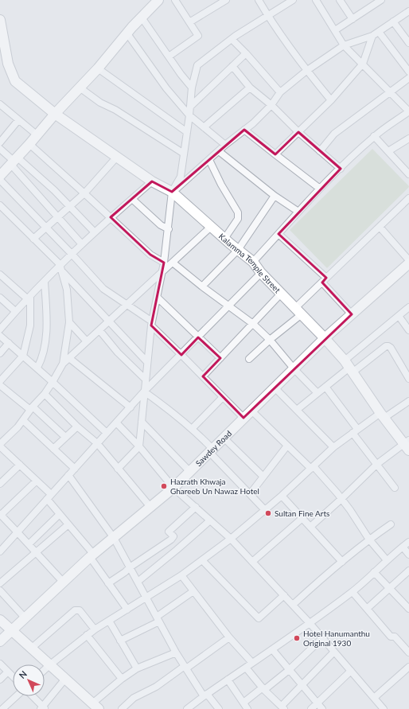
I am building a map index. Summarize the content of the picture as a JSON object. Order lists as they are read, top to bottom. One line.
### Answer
{"streets":{"street":["Kalamma Temple Street","Sawdey Road"]},"crossings":[["Kalamma Temple Street","Sawdey Road"]],"places":["Hazrath Khwaja Ghareeb Un Nawaz Hotel","Sultan Fine Arts","Hotel Hanumanthu Original 1930"],"north":"top left"}
